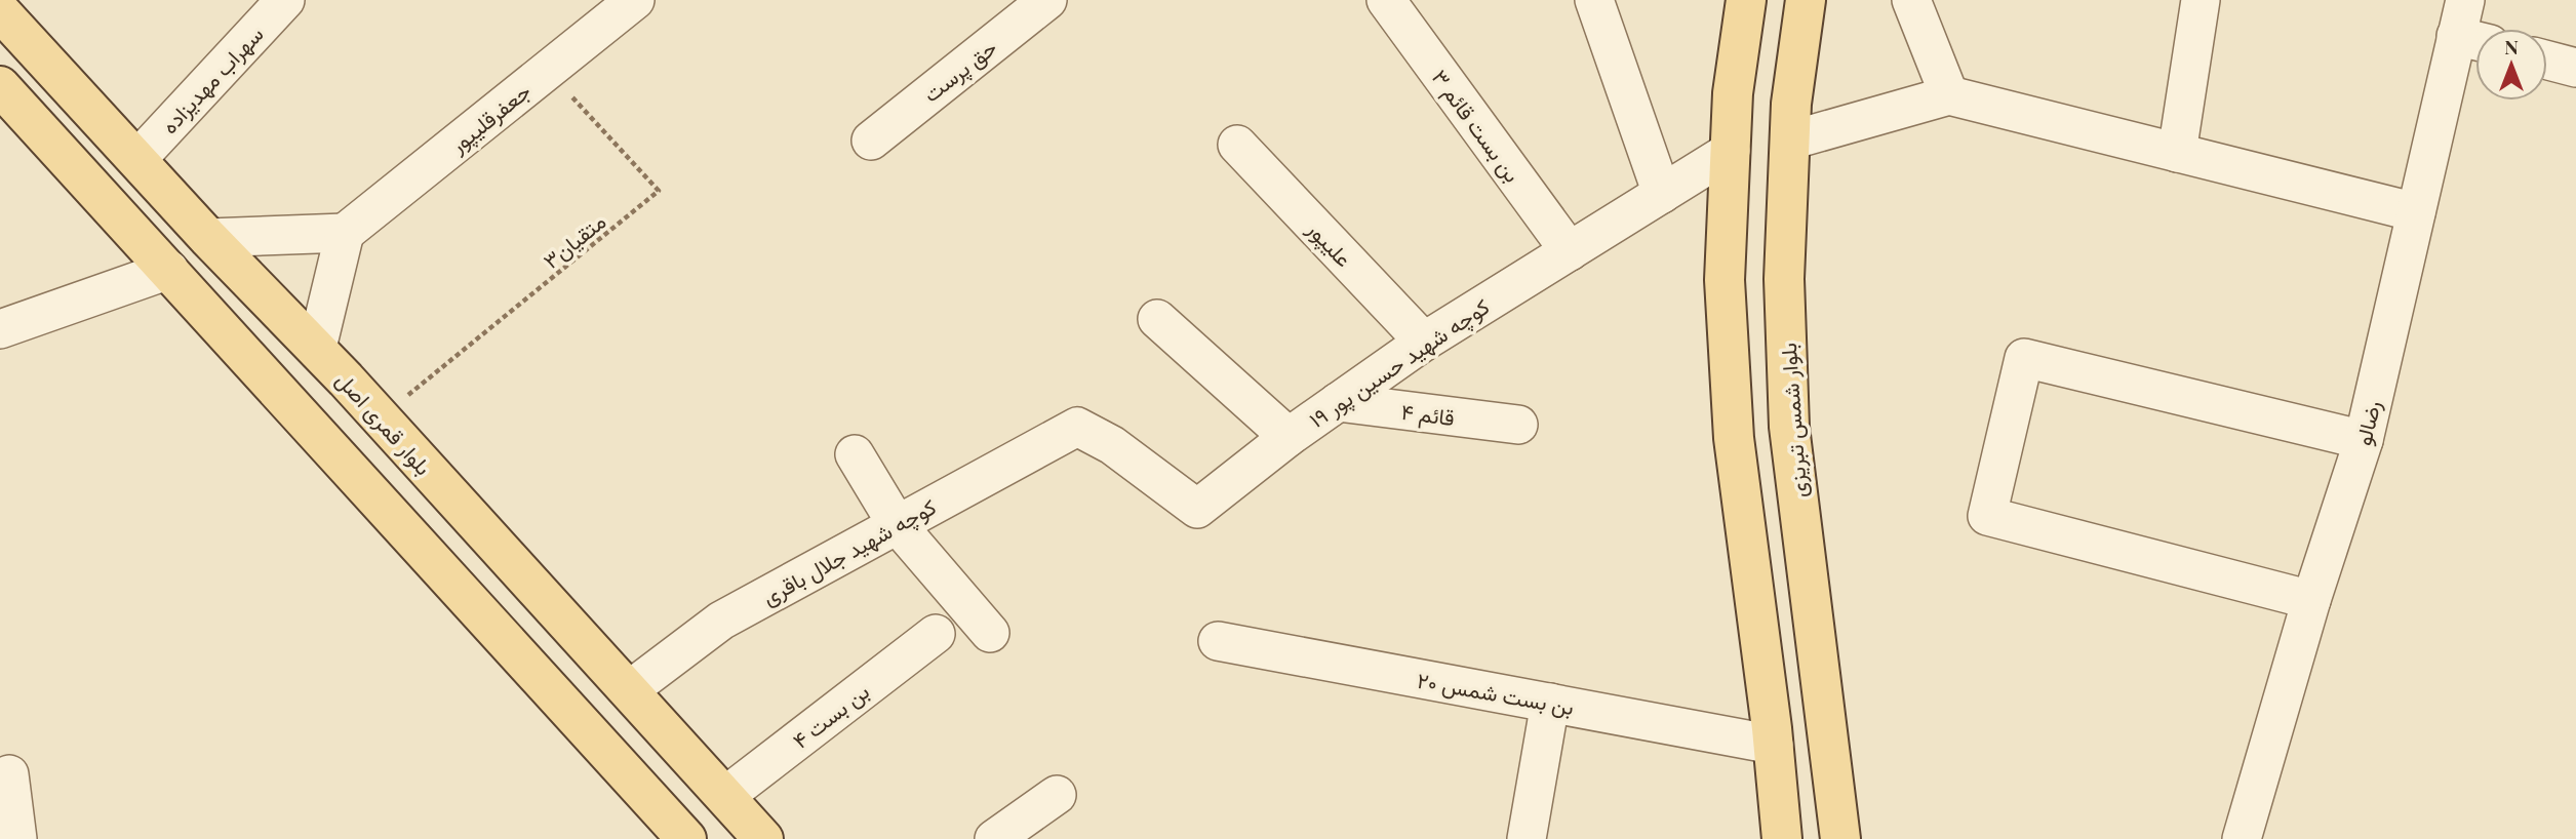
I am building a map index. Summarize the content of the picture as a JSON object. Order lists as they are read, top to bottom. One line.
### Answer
{"streets":{"main road":["بلوار شمس تبریزی","بلوار قمری اصل"],"street":["حق پرست","سهراب مهدیزاده","جعفرقلیپور","بن بست قائم ۳","علیپور","کوچه شهید حسین پور ۱۹","قائم ۴","رضالو","کوچه شهید جلال باقری","بن بست شمس ۲۰","بن بست ۴"],"path":["متقیان۳"]},"crossings":[["سهراب مهدیزاده","بلوار قمری اصل"],["جعفرقلیپور","متقیان۳"],["بن بست قائم ۳","کوچه شهید حسین پور ۱۹"],["متقیان۳","بلوار قمری اصل"],["علیپور","کوچه شهید حسین پور ۱۹"],["کوچه شهید حسین پور ۱۹","قائم ۴"],["کوچه شهید حسین پور ۱۹","کوچه شهید جلال باقری"],["بلوار قمری اصل","کوچه شهید جلال باقری"],["بلوار قمری اصل","بن بست ۴"]],"north":"top"}
